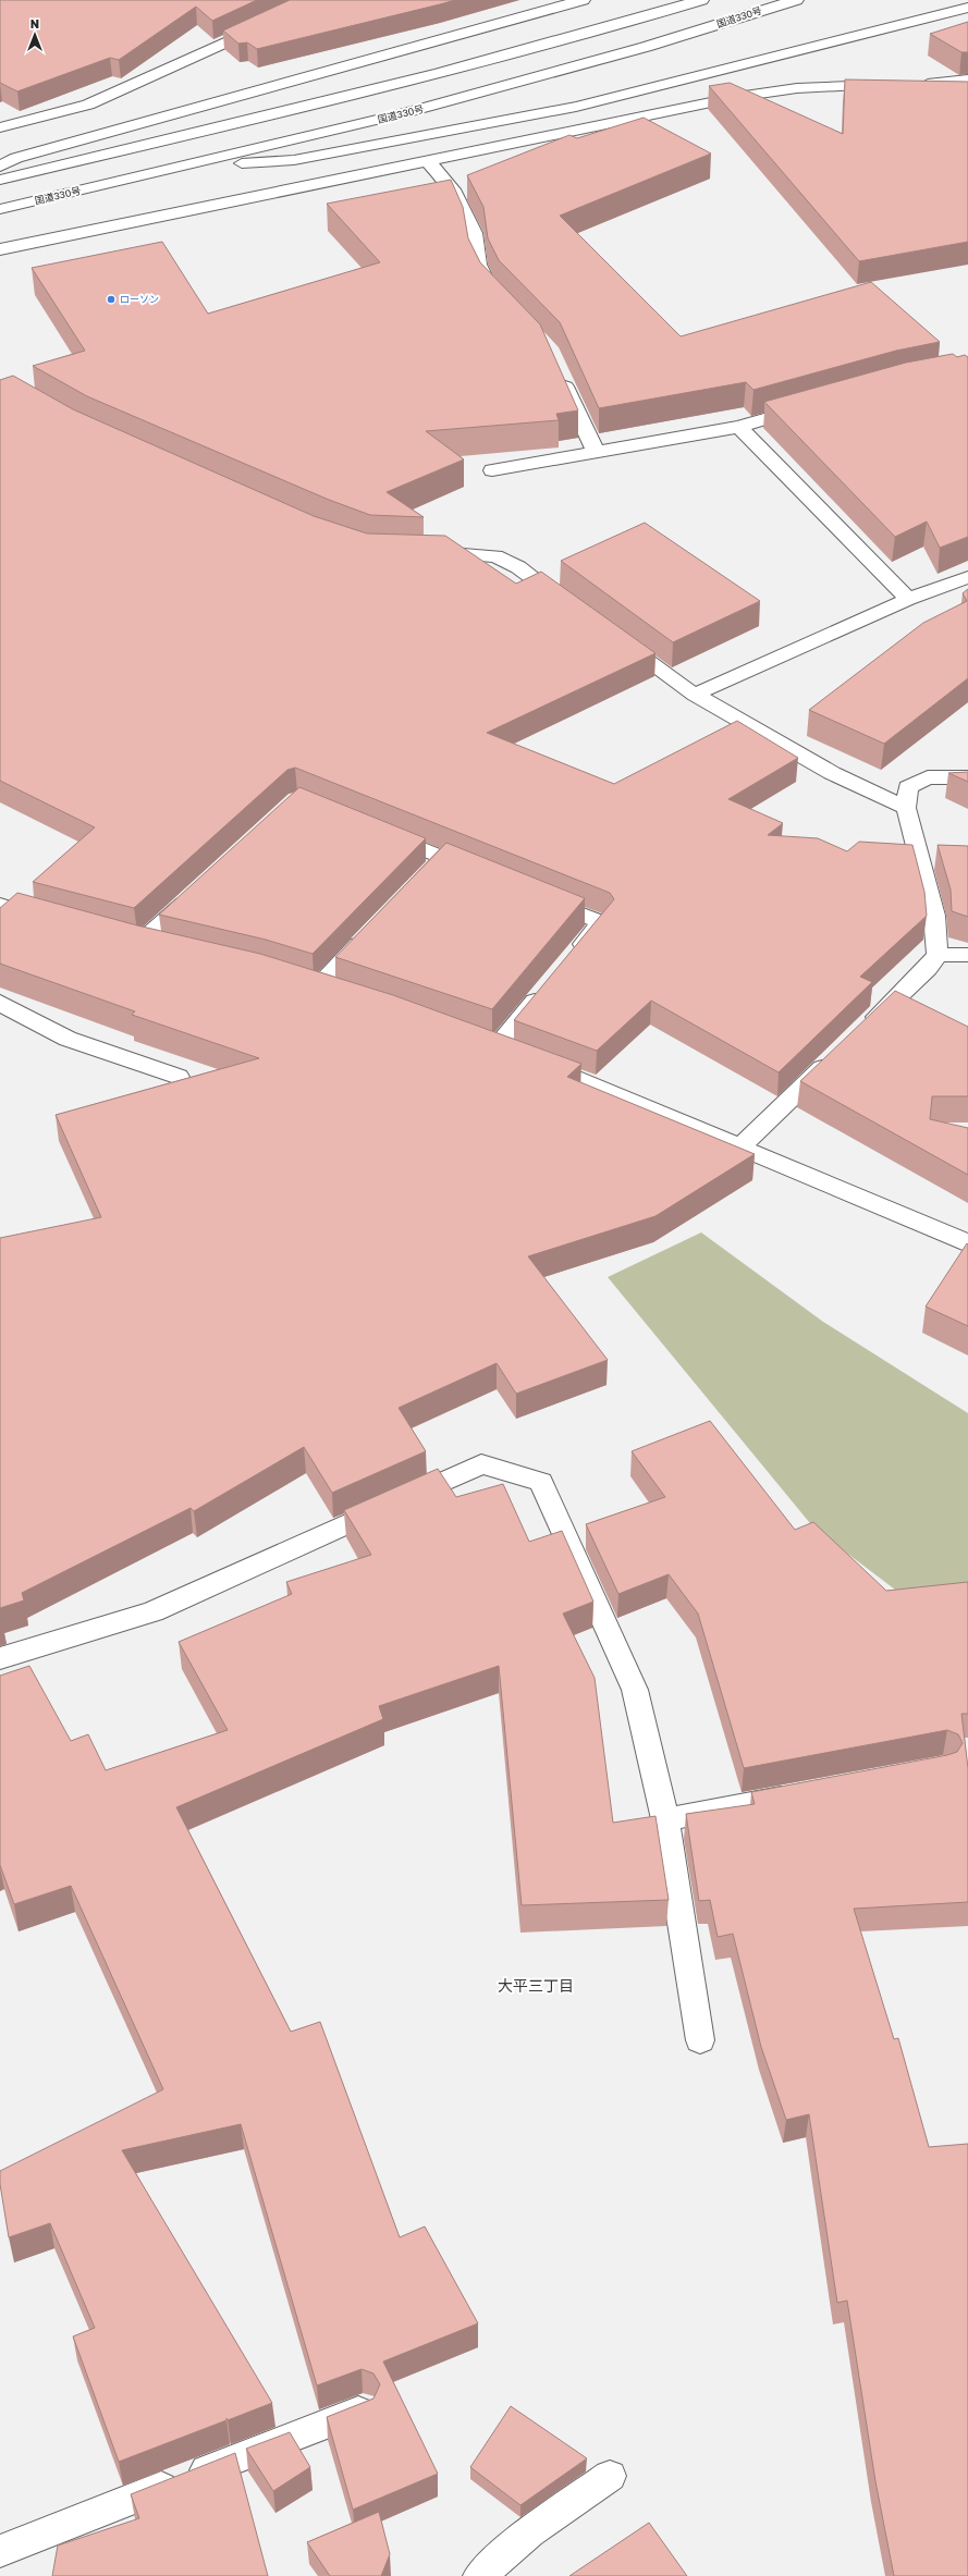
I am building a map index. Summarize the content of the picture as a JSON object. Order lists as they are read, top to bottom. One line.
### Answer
{"streets":{"main road":["国道330号"]},"districts":["大平三丁目"],"places":["ローソン"],"north":"top"}
